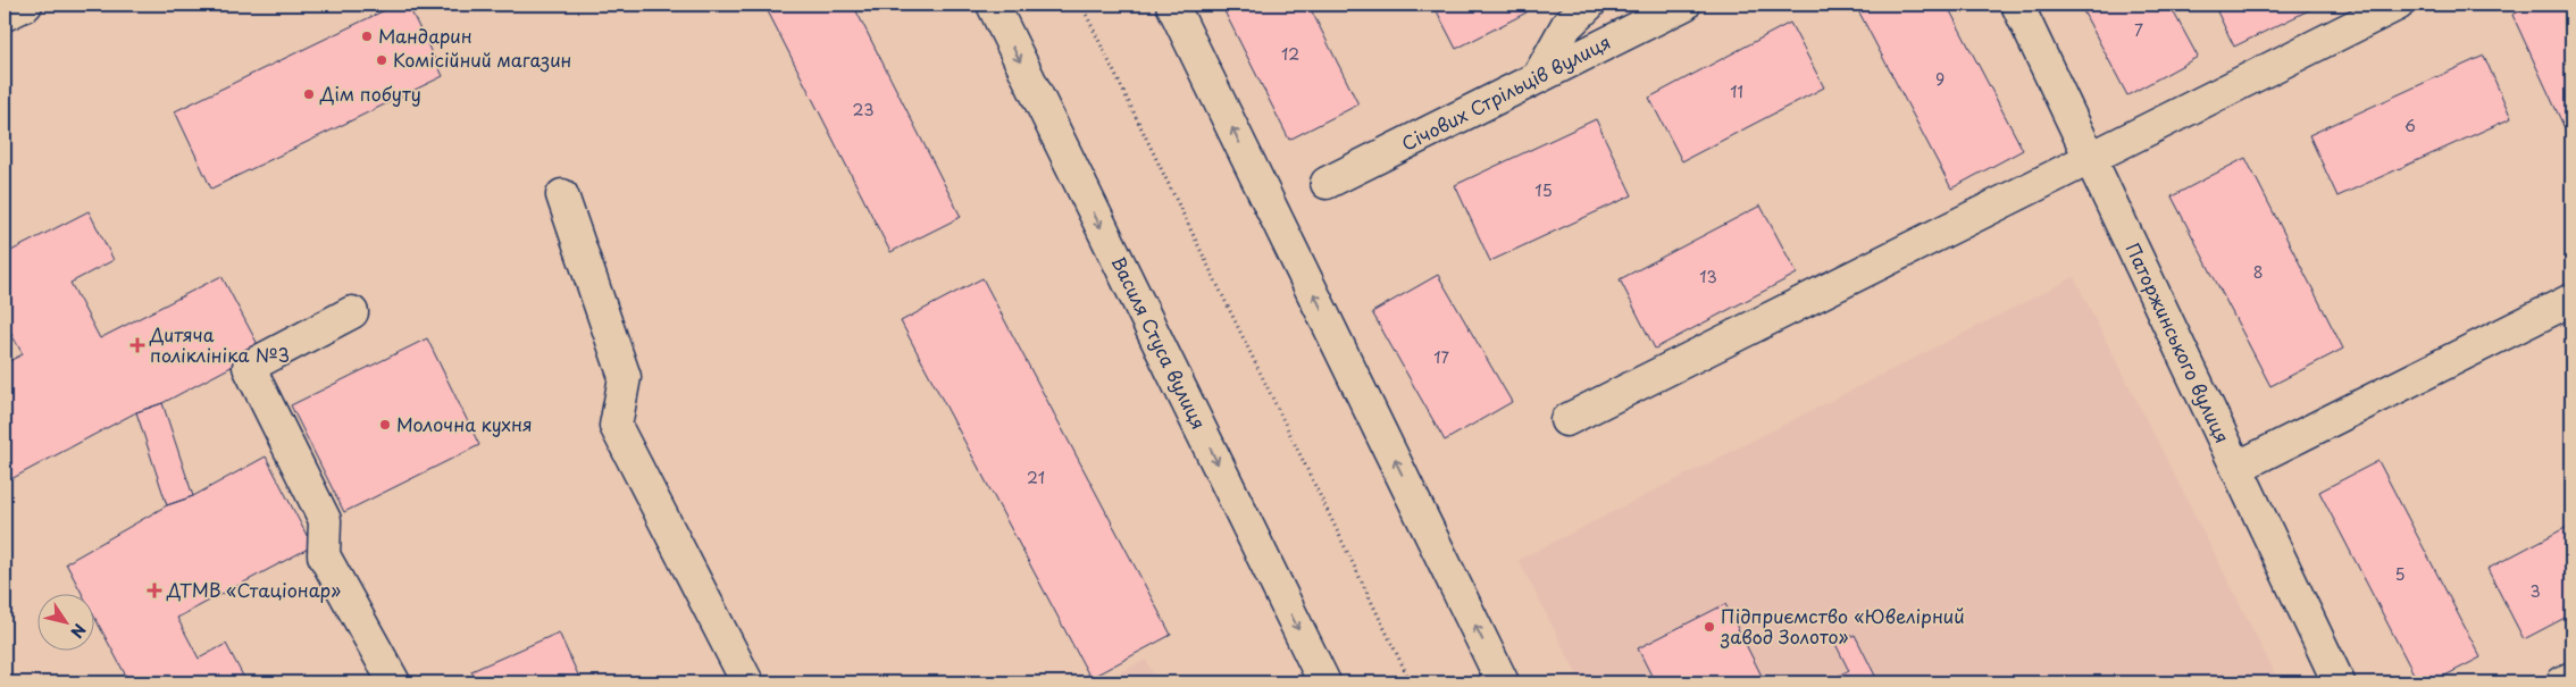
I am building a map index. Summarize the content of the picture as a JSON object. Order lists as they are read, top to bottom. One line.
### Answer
{"streets":{"street":["Січових Стрільців вулиця","Василя Стуса вулиця","Паторжинського вулиця"]},"places":{"other":["Мандарин","Комісійний магазин","Дім побуту","Молочна кухня","Підприємство «Ювелірний завод Золото»"],"health":["Дитяча поліклініка №3","ДТМВ «Стаціонар»"]},"house_numbers":["7","12","9","11","23","6","15","8","13","17","21","5","3"],"north":"bottom right"}
